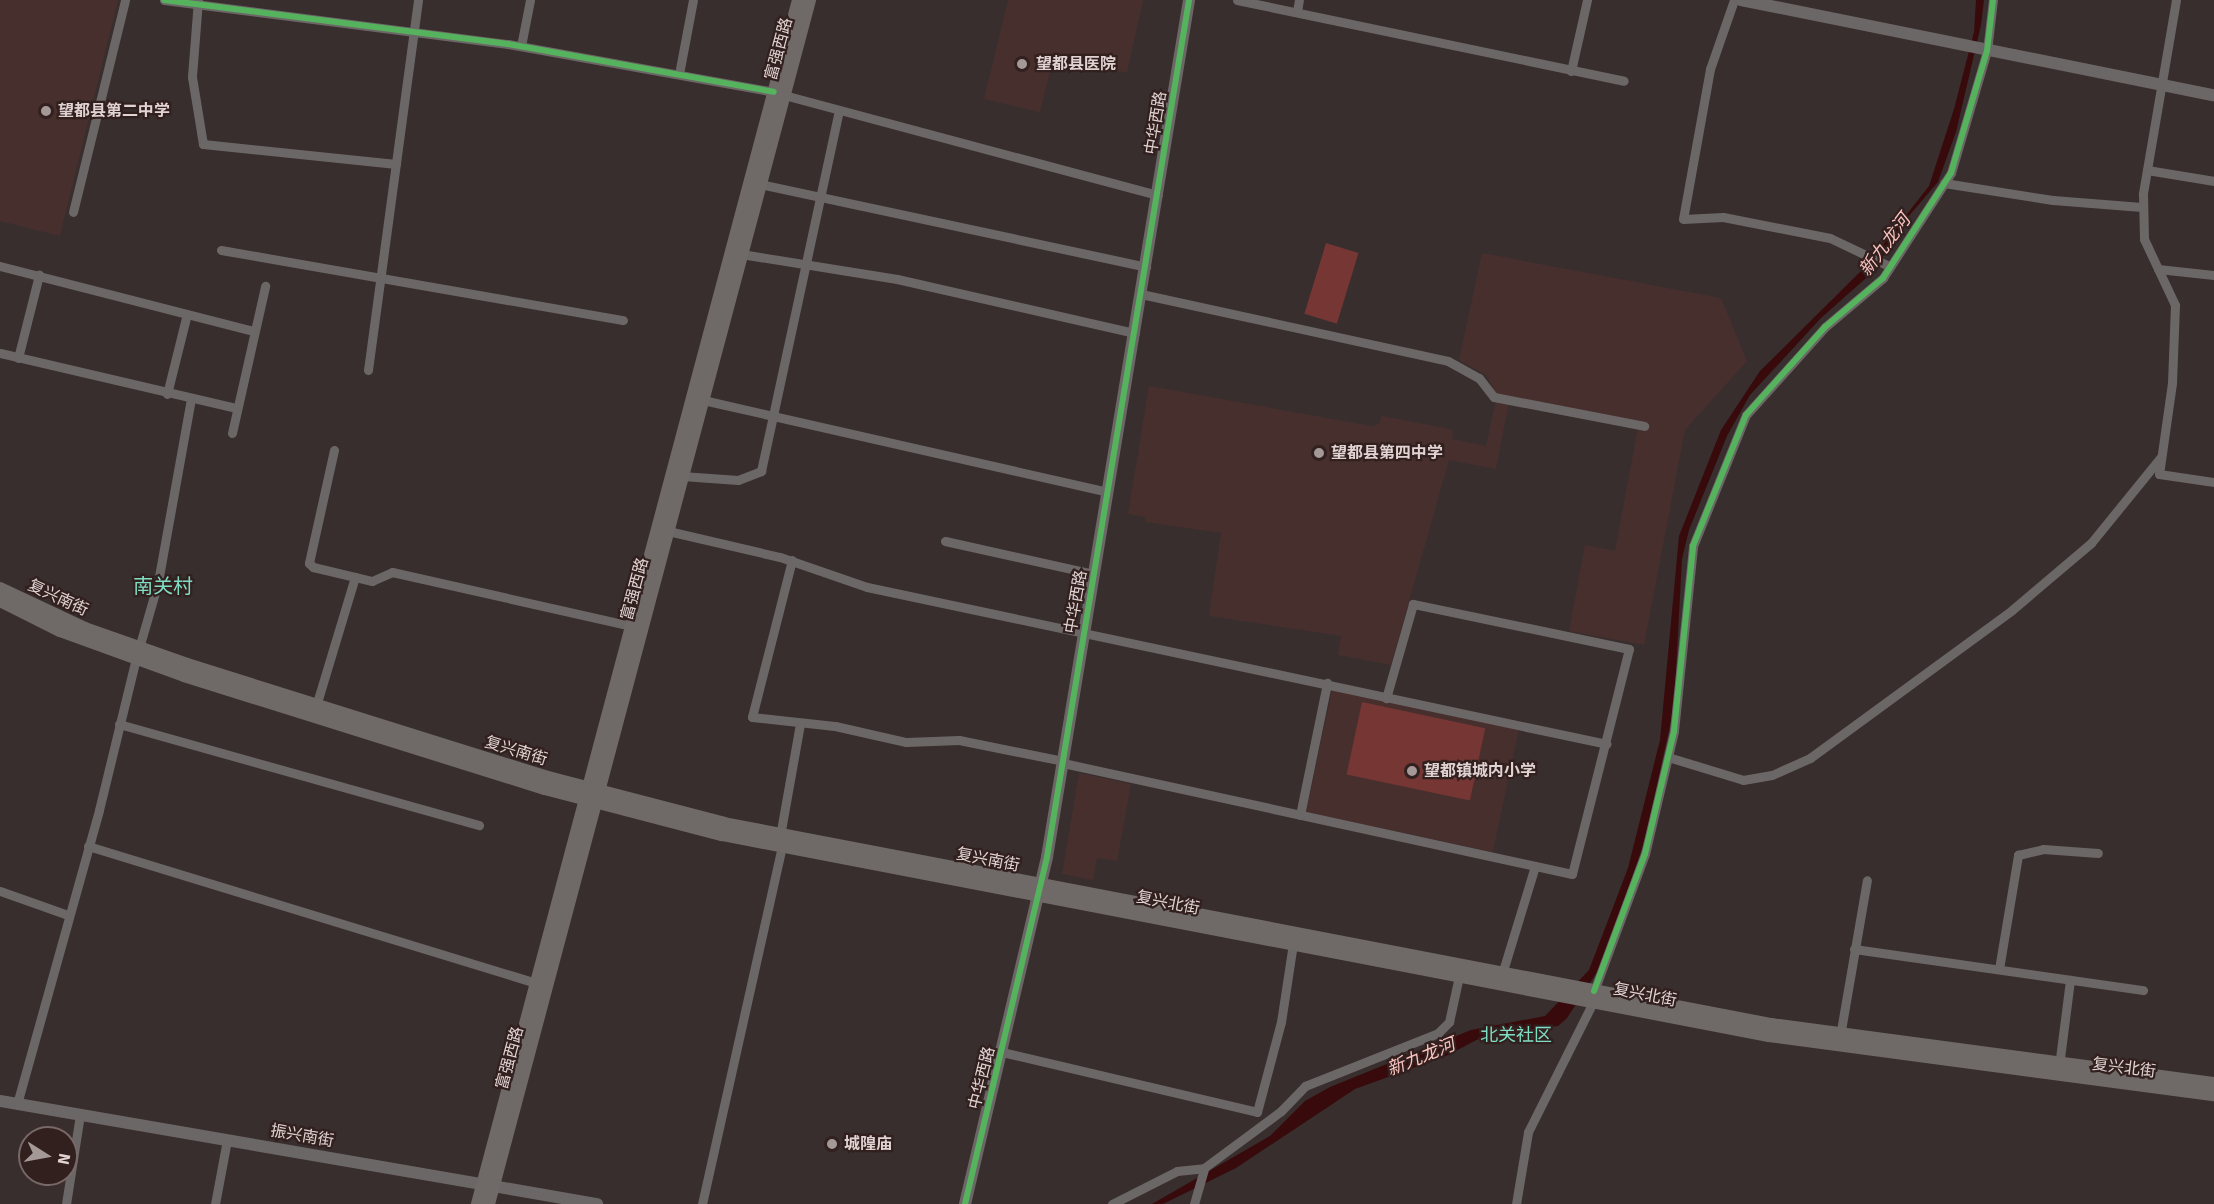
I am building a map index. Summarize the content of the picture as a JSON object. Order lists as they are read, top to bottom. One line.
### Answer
{"streets":{"main road":["富强西路","复兴南街","复兴北街"],"street":["中华西路","振兴南街"]},"crossings":[["富强西路","复兴南街"],["富强西路","振兴南街"],["中华西路","复兴南街"],["中华西路","复兴北街"],["复兴南街","复兴北街"]],"districts":["南关村","北关社区"],"water":["新九龙河"],"places":["望都县医院","望都县第二中学","望都县第四中学","望都镇城内小学","城隍庙"],"north":"right"}
